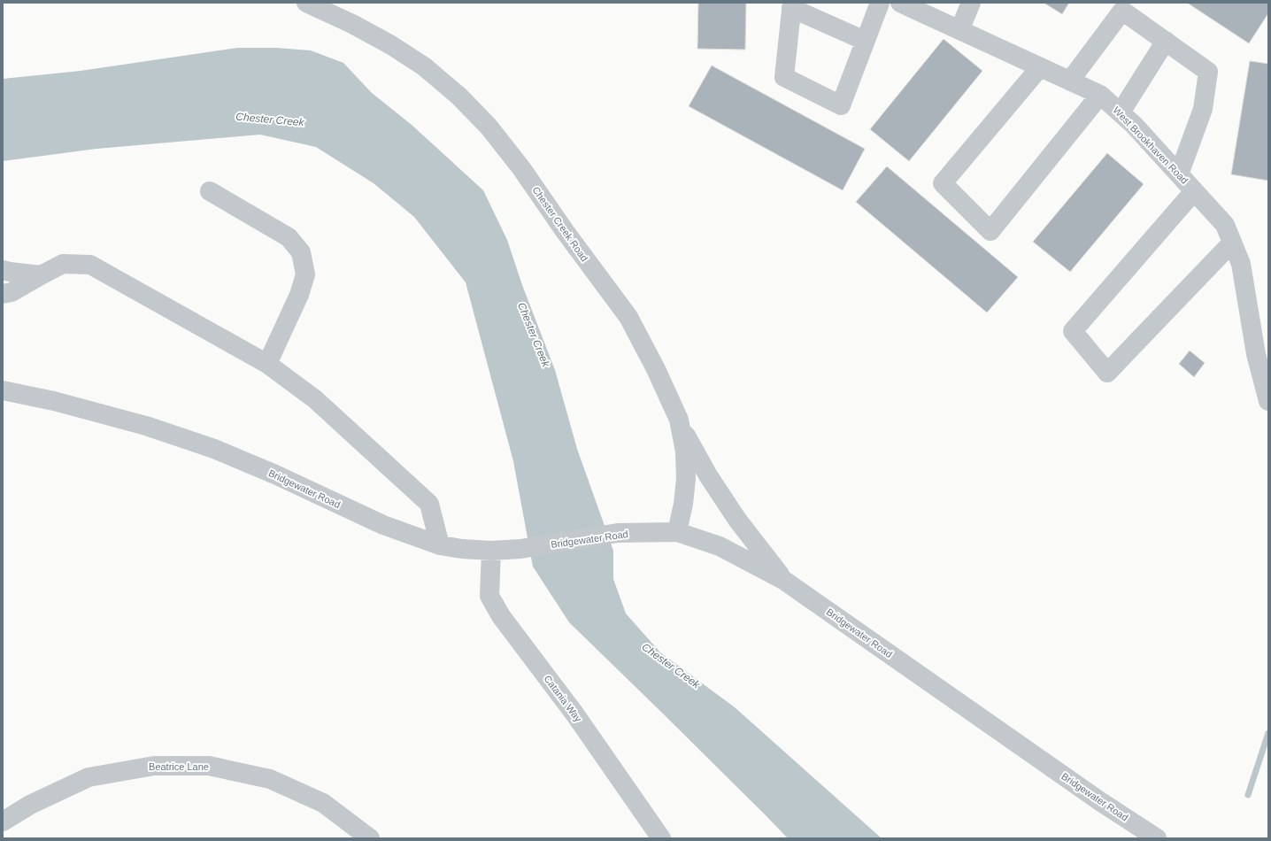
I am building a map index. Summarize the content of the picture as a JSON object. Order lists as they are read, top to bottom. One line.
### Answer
{"streets":{"street":["West Brookhaven Road","Chester Creek Road","Bridgewater Road","Catania Way","Beatrice Lane"]},"crossings":[["Chester Creek Road","Bridgewater Road"],["Bridgewater Road","Catania Way"]],"water":["Chester Creek"]}
